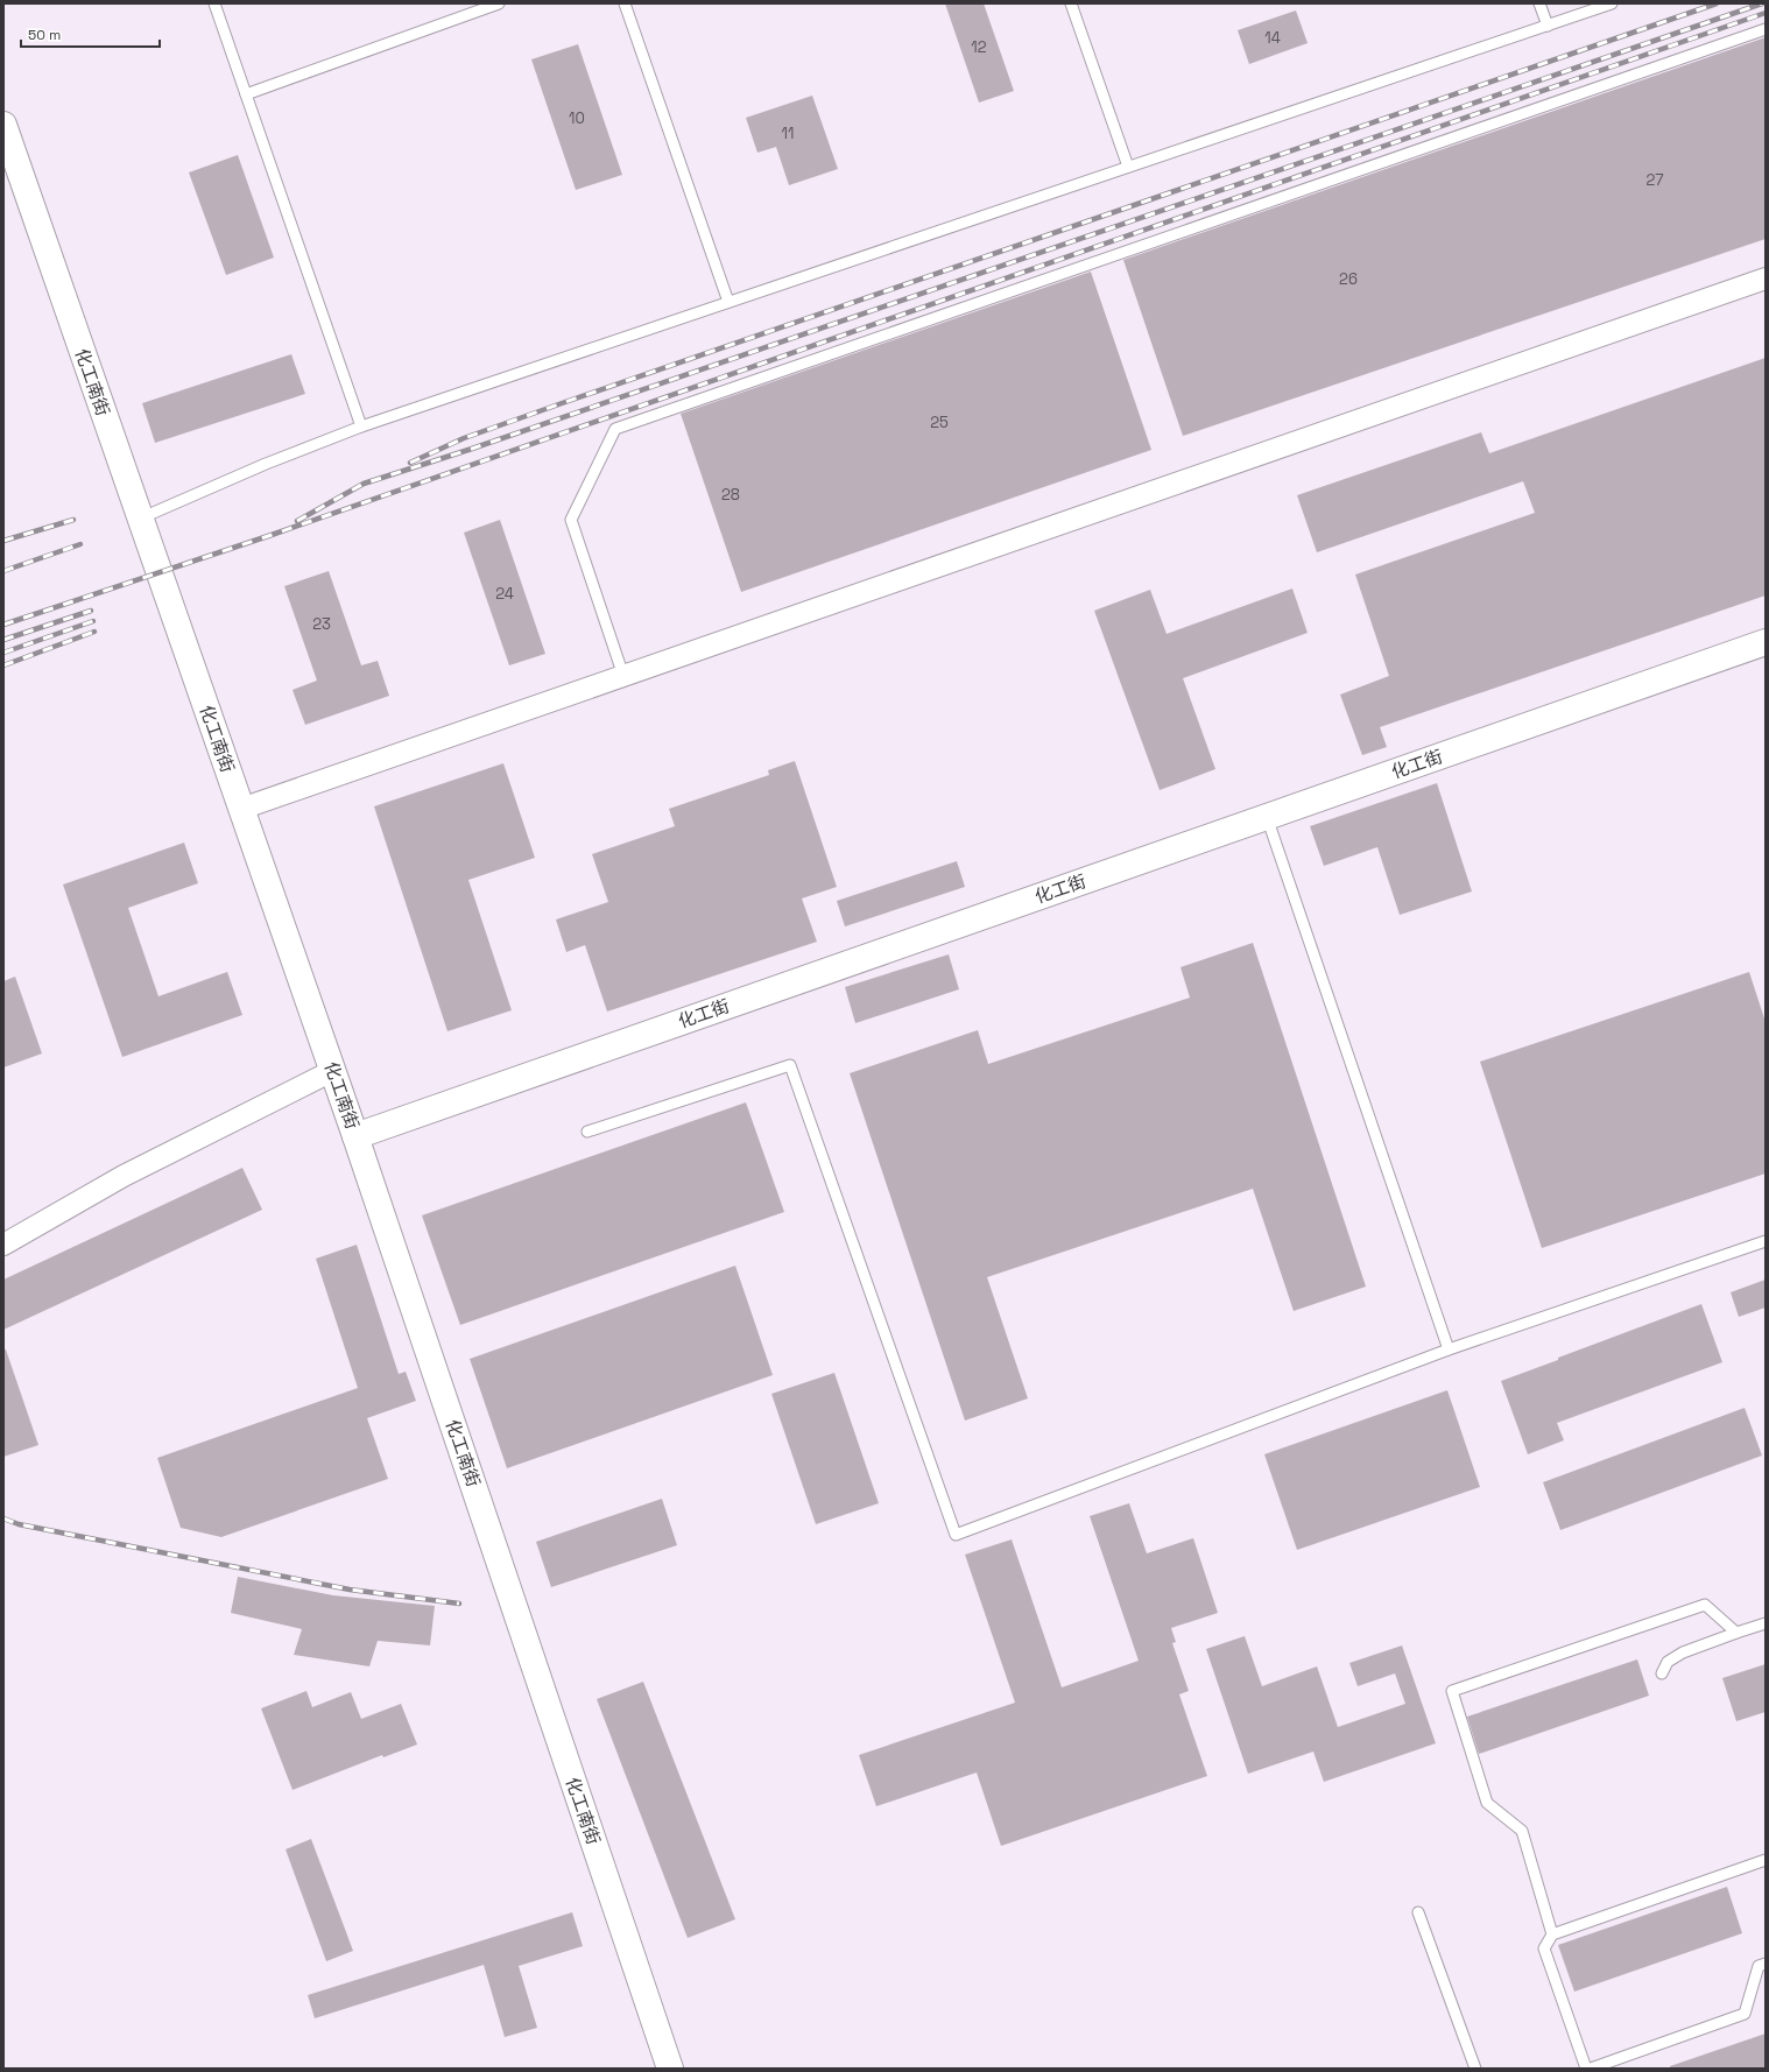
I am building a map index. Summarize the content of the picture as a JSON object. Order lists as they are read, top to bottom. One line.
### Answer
{"streets":{"street":["化工南街","化工街"]},"crossings":[["化工南街","化工街"]],"house_numbers":["14","12","10","11","27","26","25","28","24","23"],"scale_bar":"50 m"}
